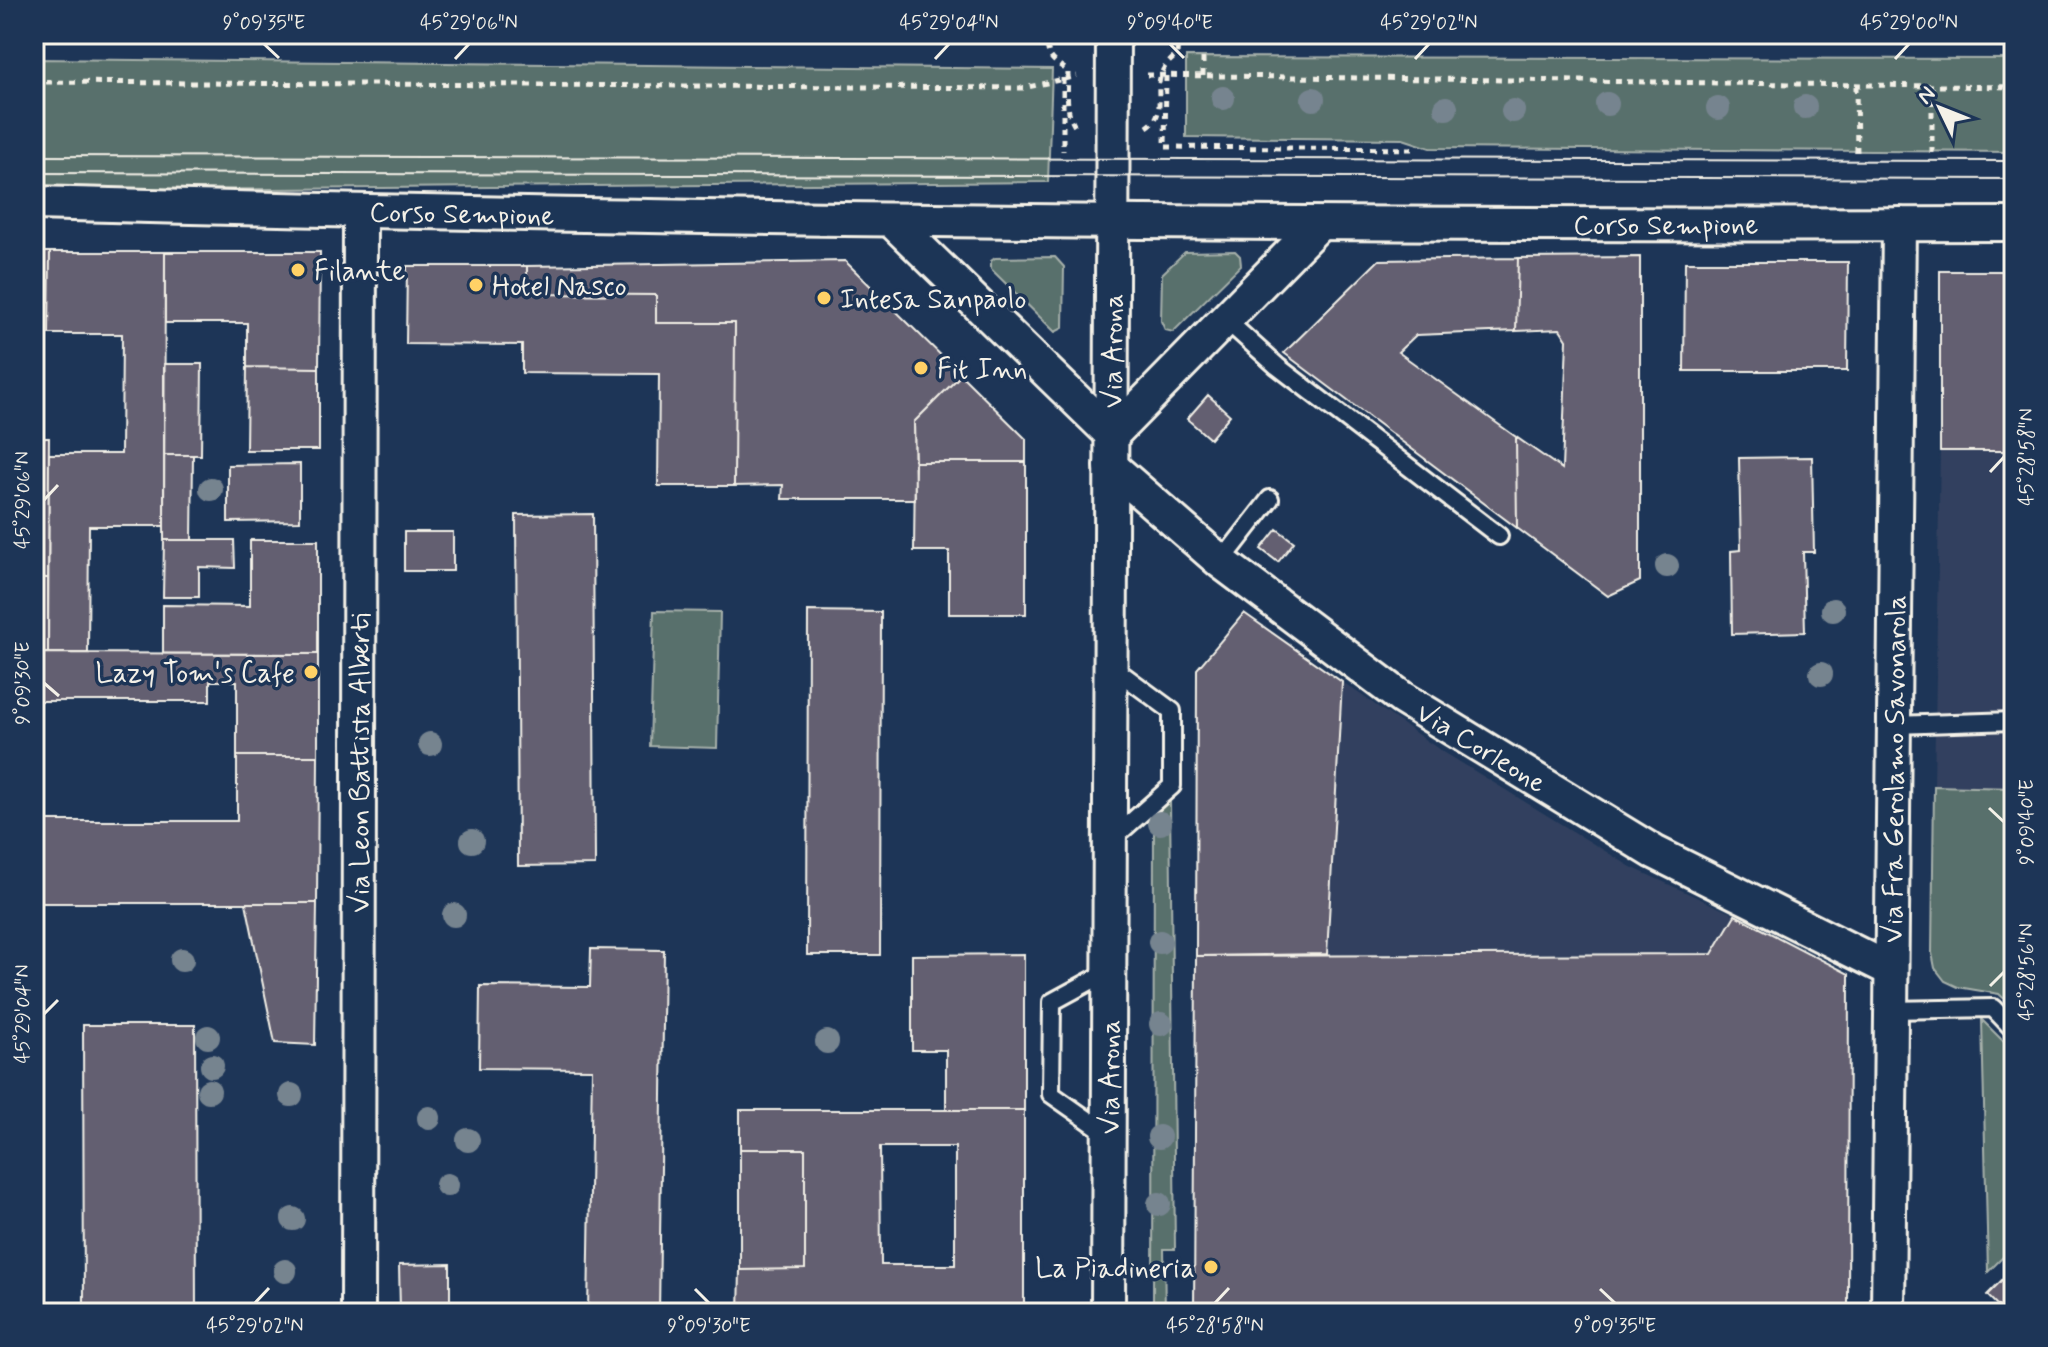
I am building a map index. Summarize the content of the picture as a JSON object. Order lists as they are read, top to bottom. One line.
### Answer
{"streets":{"street":["Corso Sempione","Via Arona","Via Corleone","Via Leon Battista Alberti","Via Fra Gerolamo Savonarola"]},"crossings":[["Corso Sempione","Via Arona"],["Corso Sempione","Via Leon Battista Alberti"],["Corso Sempione","Via Fra Gerolamo Savonarola"],["Via Arona","Via Corleone"],["Via Corleone","Via Fra Gerolamo Savonarola"]],"places":["Filante","Hotel Nasco","Intesa Sanpaolo","Fit Inn","Lazy Tom's Cafe","La Piadineria"],"north":"top left","coordinates":["9°09'35\"E","45°29'06\"N","45°29'04\"N","9°09'40\"E","45°29'02\"N","45°29'00\"N","45°28'58\"N","9°09'30\"E","45°28'56\"N"]}
